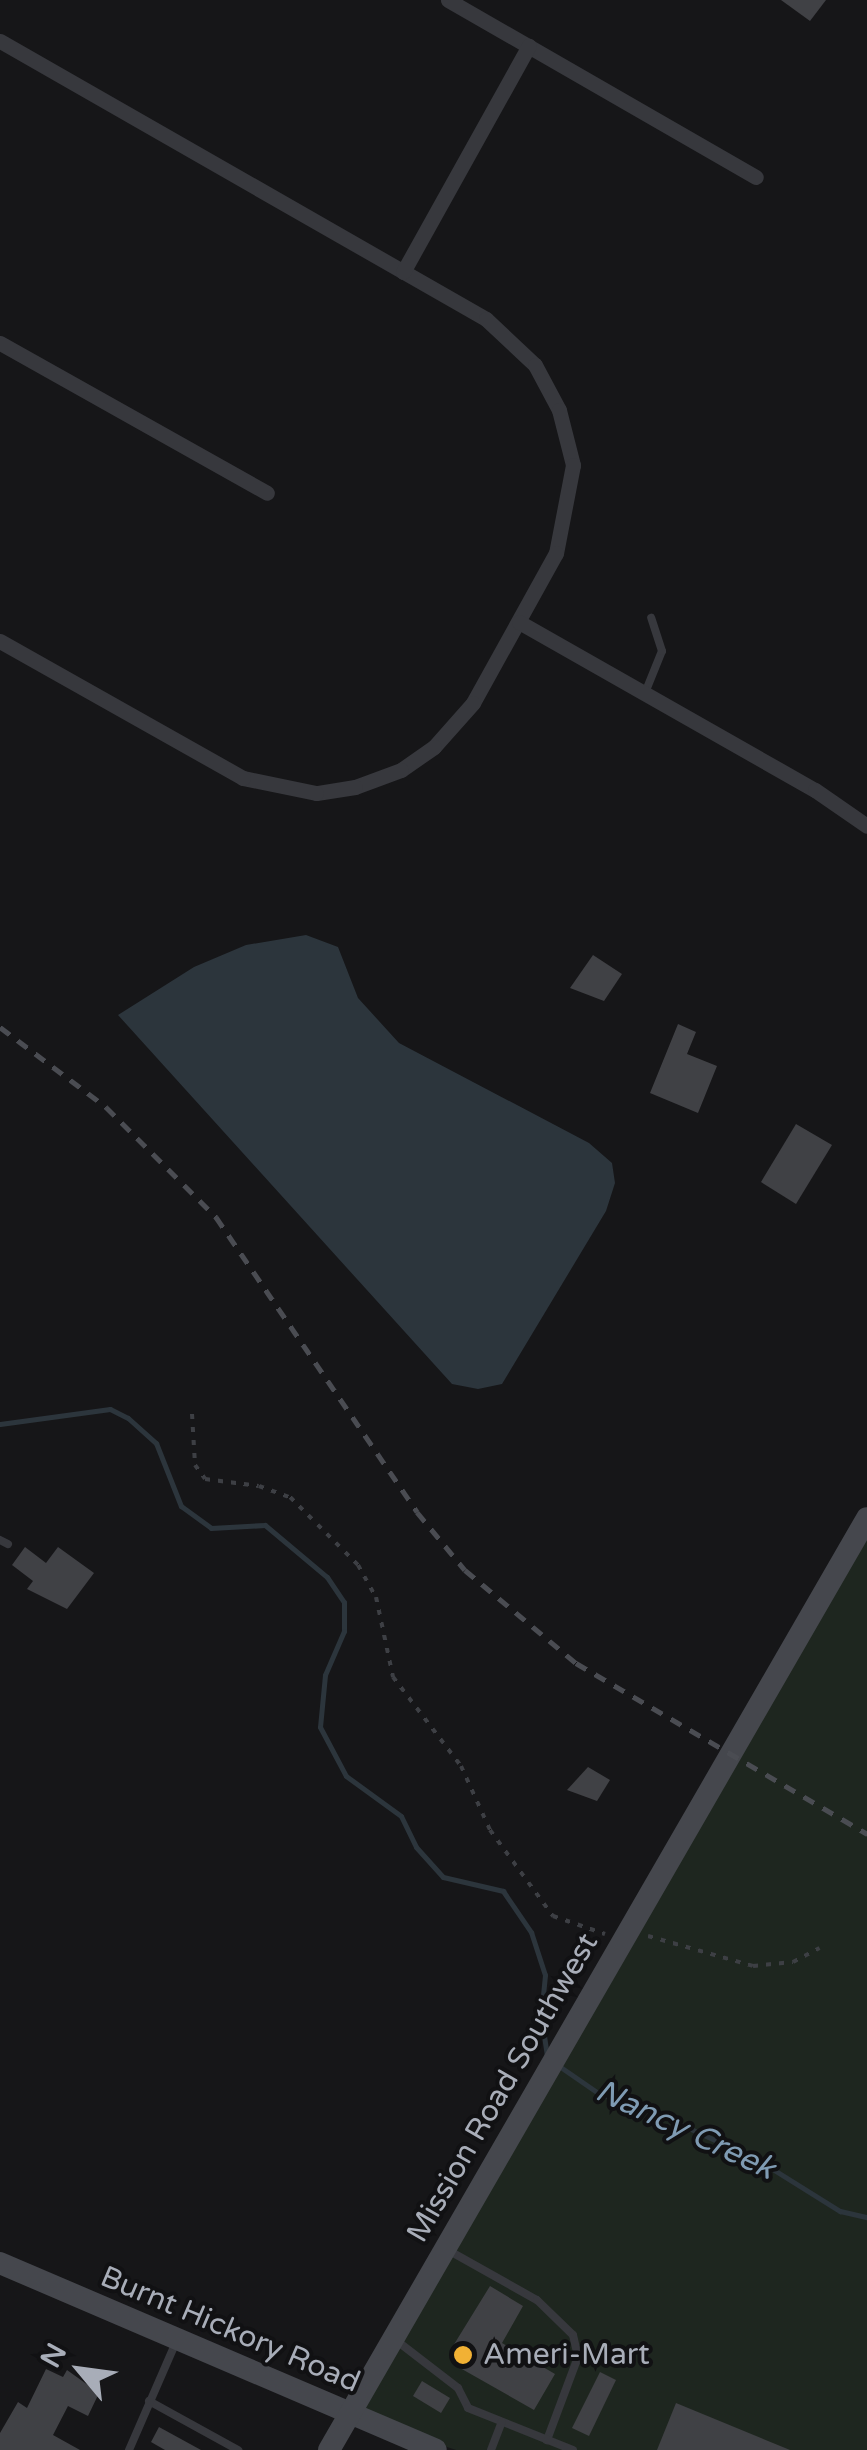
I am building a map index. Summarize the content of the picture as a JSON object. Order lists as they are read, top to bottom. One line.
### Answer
{"streets":{"main road":["Mission Road Southwest","Burnt Hickory Road"]},"crossings":[["Mission Road Southwest","Burnt Hickory Road"]],"water":["Nancy Creek"],"places":["Ameri-Mart"],"north":"top left"}
